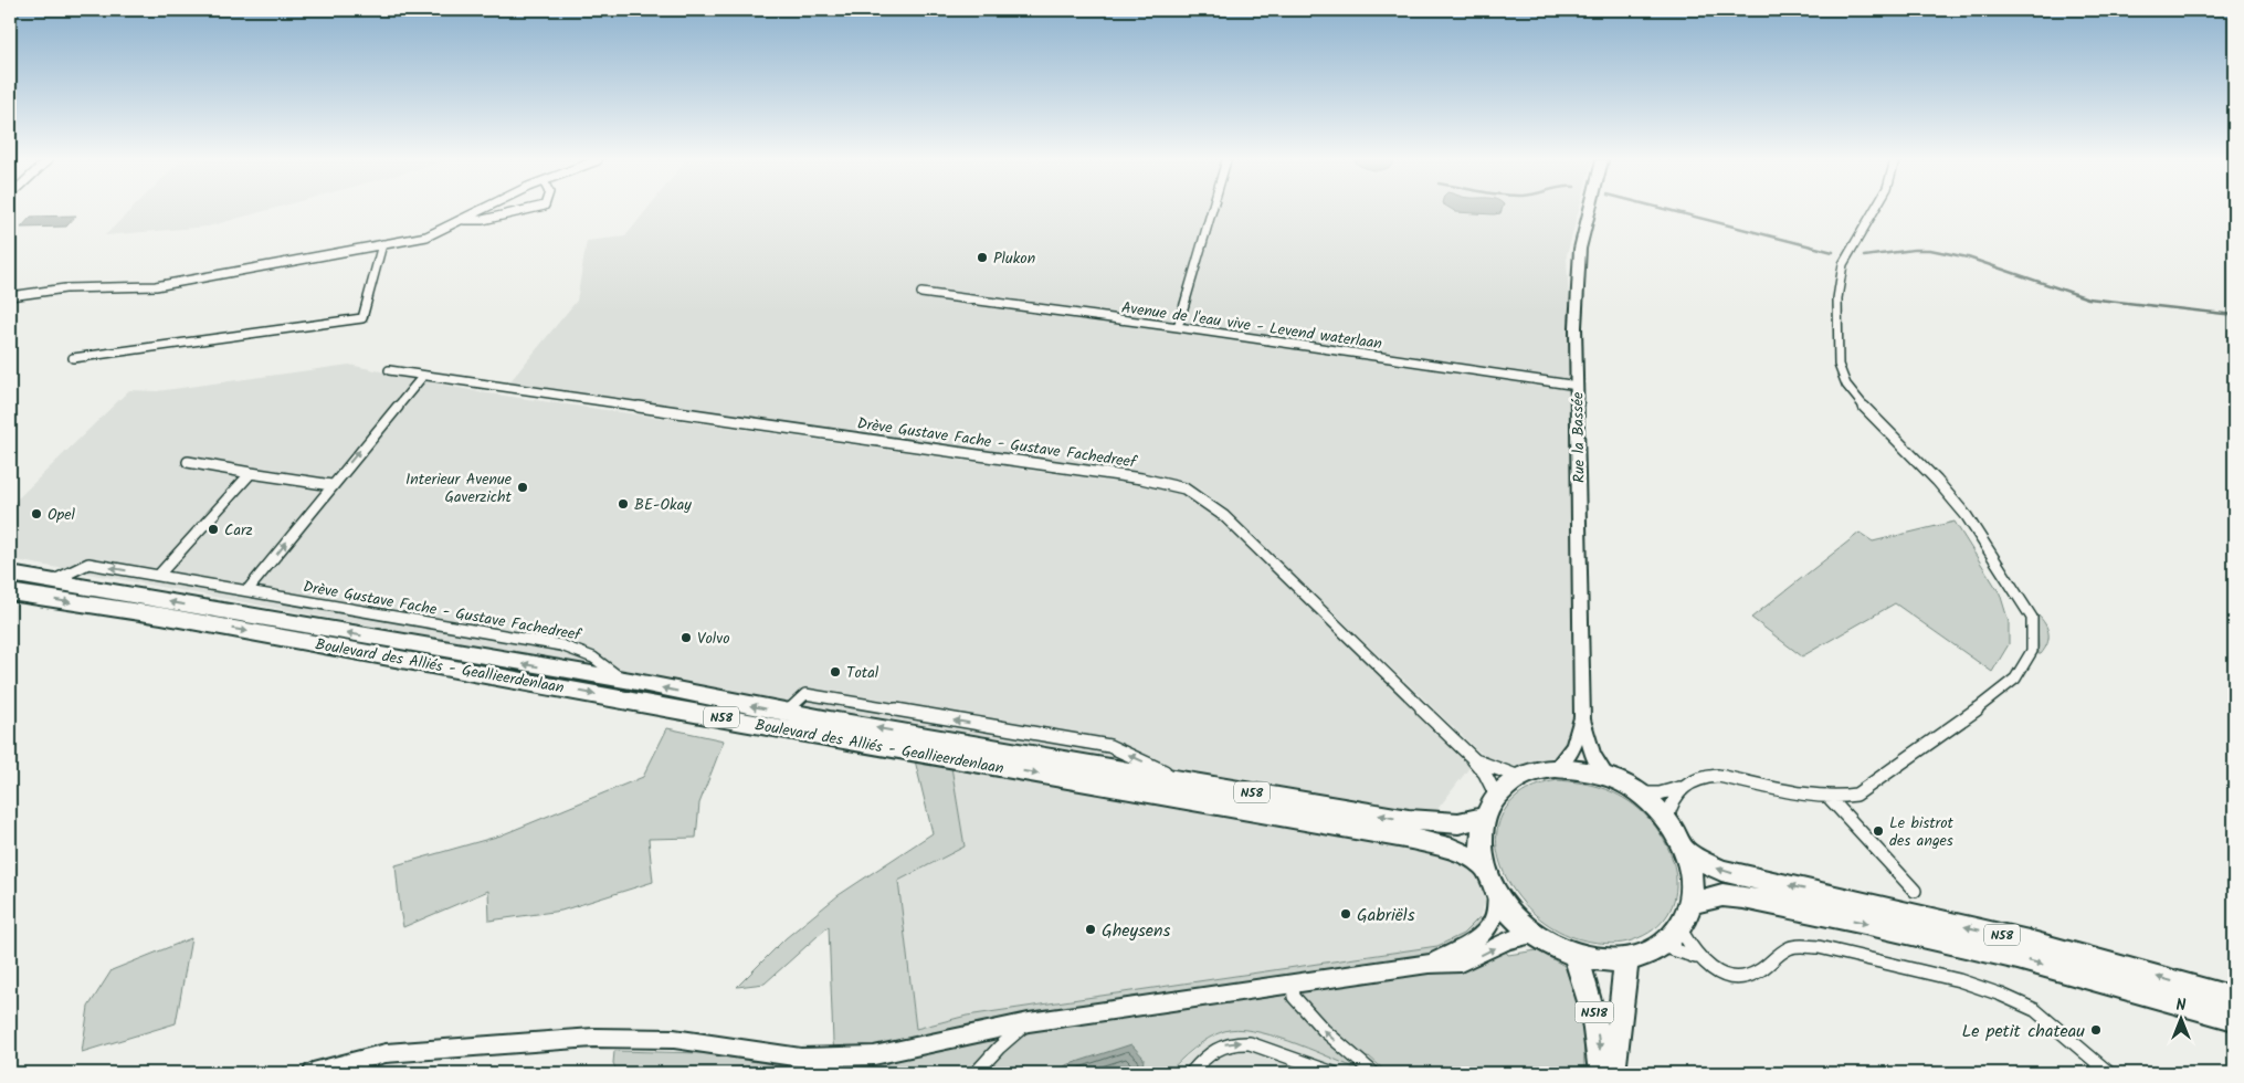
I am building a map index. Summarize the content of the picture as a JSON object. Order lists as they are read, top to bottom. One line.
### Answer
{"streets":{"highway":["Boulevard des Alliés - Geallieerdenlaan","N58","N518"],"main road":["Rue la Bassée"],"street":["Avenue de l'eau vive - Levend waterlaan","Drève Gustave Fache - Gustave Fachedreef"]},"crossings":[["Avenue de l'eau vive - Levend waterlaan","Rue la Bassée"],["Drève Gustave Fache - Gustave Fachedreef","Boulevard des Alliés - Geallieerdenlaan"]],"places":["Plukon","Interieur Avenue Gaverzicht","BE-Okay","Opel","Carz","Volvo","Total","Le bistrot des anges","Gabriëls","Gheysens","Le petit chateau"],"north":"top"}
